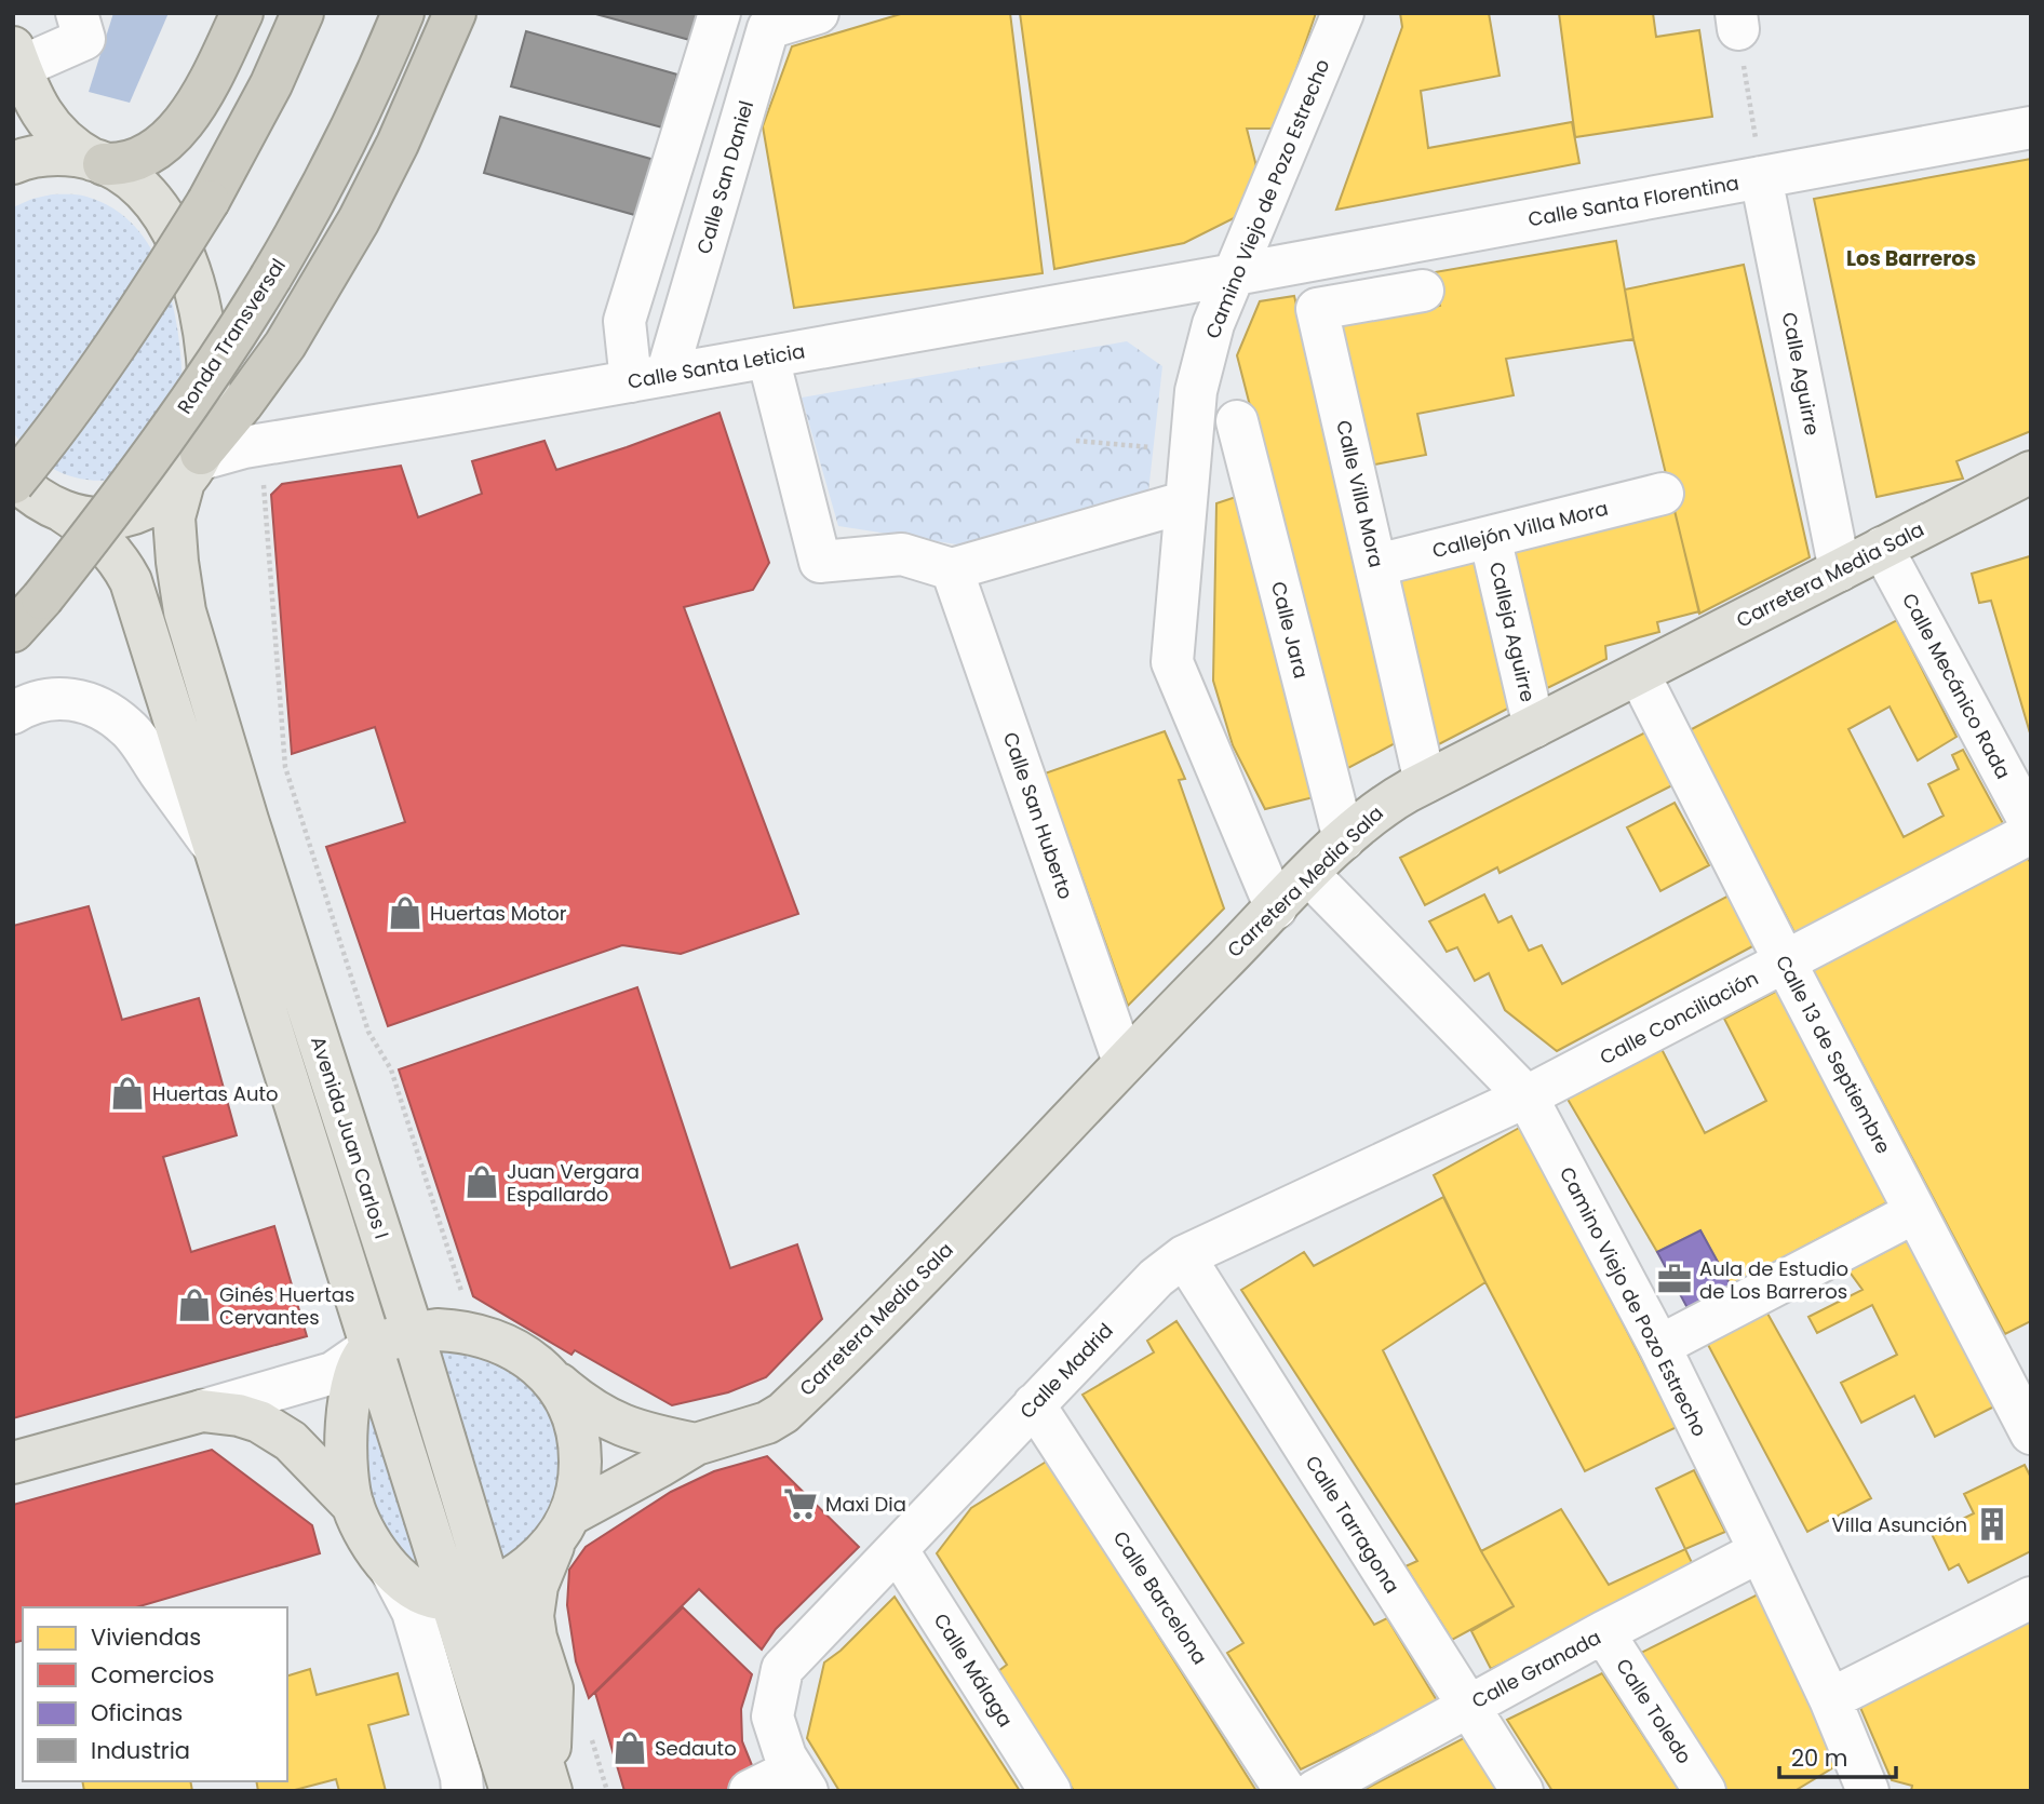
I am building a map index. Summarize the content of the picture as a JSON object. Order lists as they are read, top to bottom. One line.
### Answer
{"streets":{"highway":["Ronda Transversal"],"main road":["Carretera Media Sala","Avenida Juan Carlos I"],"street":["Calle San Daniel","Camino Viejo de Pozo Estrecho","Calle Santa Florentina","Calle Santa Leticia","Calle Aguirre","Calle Villa Mora","Callejón Villa Mora","Calle Jara","Calleja Aguirre","Calle Mecánico Rada","Calle San Huberto","Calle Conciliación","Calle 13 de Septiembre","Calle Madrid","Calle Tarragona","Calle Barcelona","Calle Granada","Calle Málaga","Calle Toledo"]},"crossings":[["Calle San Daniel","Calle Santa Leticia"],["Camino Viejo de Pozo Estrecho","Calle Santa Florentina"],["Camino Viejo de Pozo Estrecho","Calle Santa Leticia"],["Camino Viejo de Pozo Estrecho","Carretera Media Sala"],["Camino Viejo de Pozo Estrecho","Calle Conciliación"],["Camino Viejo de Pozo Estrecho","Calle Madrid"],["Camino Viejo de Pozo Estrecho","Calle Granada"],["Calle Santa Florentina","Calle Santa Leticia"],["Calle Santa Florentina","Calle Aguirre"],["Calle Santa Leticia","Avenida Juan Carlos I"],["Calle Aguirre","Carretera Media Sala"],["Calle Villa Mora","Callejón Villa Mora"],["Calle Villa Mora","Carretera Media Sala"],["Callejón Villa Mora","Calleja Aguirre"],["Carretera Media Sala","Calle Jara"],["Carretera Media Sala","Calleja Aguirre"],["Carretera Media Sala","Calle Mecánico Rada"],["Carretera Media Sala","Calle San Huberto"],["Carretera Media Sala","Calle 13 de Septiembre"],["Carretera Media Sala","Avenida Juan Carlos I"],["Calle Conciliación","Calle 13 de Septiembre"],["Calle Conciliación","Calle Madrid"],["Calle Madrid","Calle Tarragona"],["Calle Madrid","Calle Barcelona"],["Calle Madrid","Calle Málaga"],["Calle Tarragona","Calle Granada"],["Calle Granada","Calle Toledo"]],"districts":["Los Barreros"],"places":{"shop":["Huertas Motor","Huertas Auto","Juan Vergara Espallardo","Ginés Huertas Cervantes","Sedauto"],"office":["Aula de Estudio de Los Barreros"],"supermarket":["Maxi Dia"],"building":["Villa Asunción"]},"legend":["Viviendas","Comercios","Oficinas","Industria"],"scale_bar":"20 m"}
